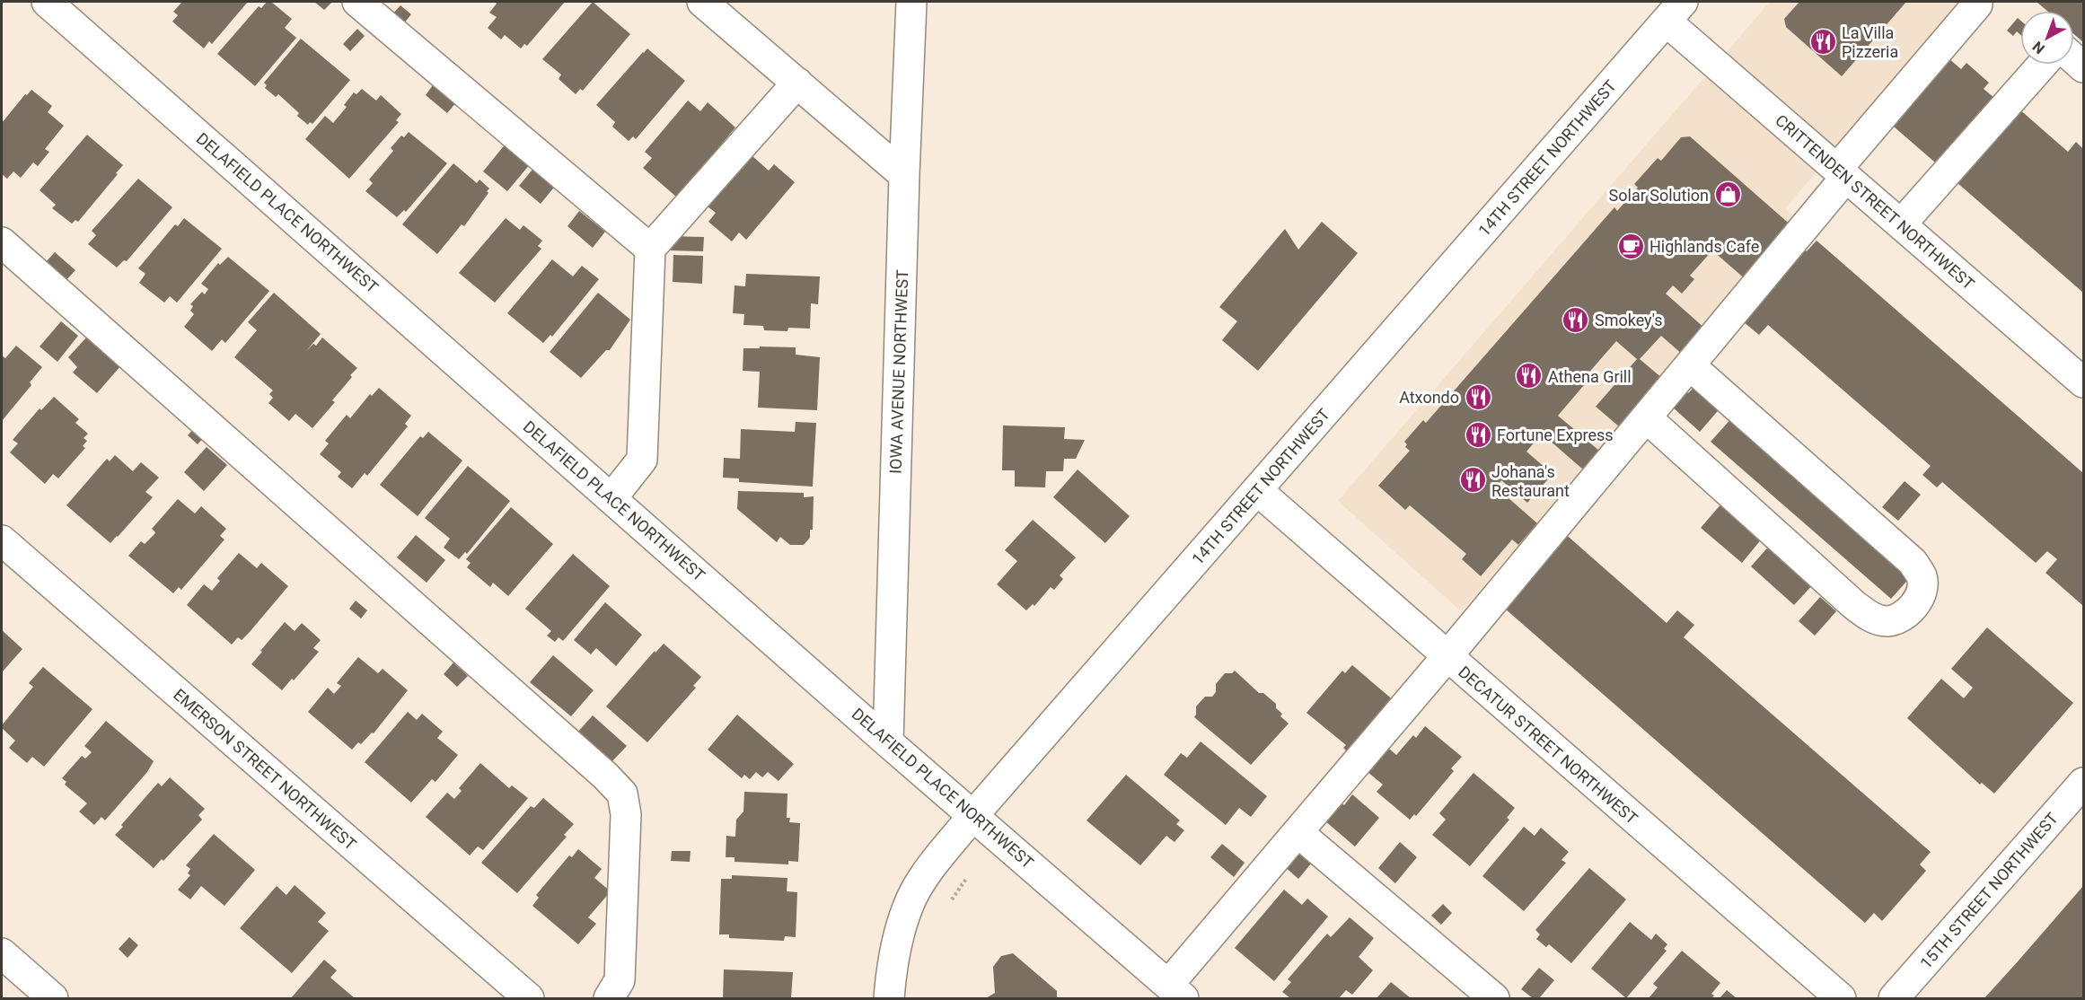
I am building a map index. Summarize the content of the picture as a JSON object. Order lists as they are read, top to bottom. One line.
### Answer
{"streets":{"street":["14TH STREET NORTHWEST","CRITTENDEN STREET NORTHWEST","DELAFIELD PLACE NORTHWEST","IOWA AVENUE NORTHWEST","DECATUR STREET NORTHWEST","EMERSON STREET NORTHWEST","15TH STREET NORTHWEST"]},"crossings":[["14TH STREET NORTHWEST","CRITTENDEN STREET NORTHWEST"],["14TH STREET NORTHWEST","DELAFIELD PLACE NORTHWEST"],["14TH STREET NORTHWEST","DECATUR STREET NORTHWEST"],["DELAFIELD PLACE NORTHWEST","IOWA AVENUE NORTHWEST"]],"places":{"restaurant":["La Villa Pizzeria","Smokey's","Athena Grill","Atxondo","Fortune Express","Johana's Restaurant"],"shop":["Solar Solution"],"cafe":["Highlands Cafe"]},"north":"bottom left"}
